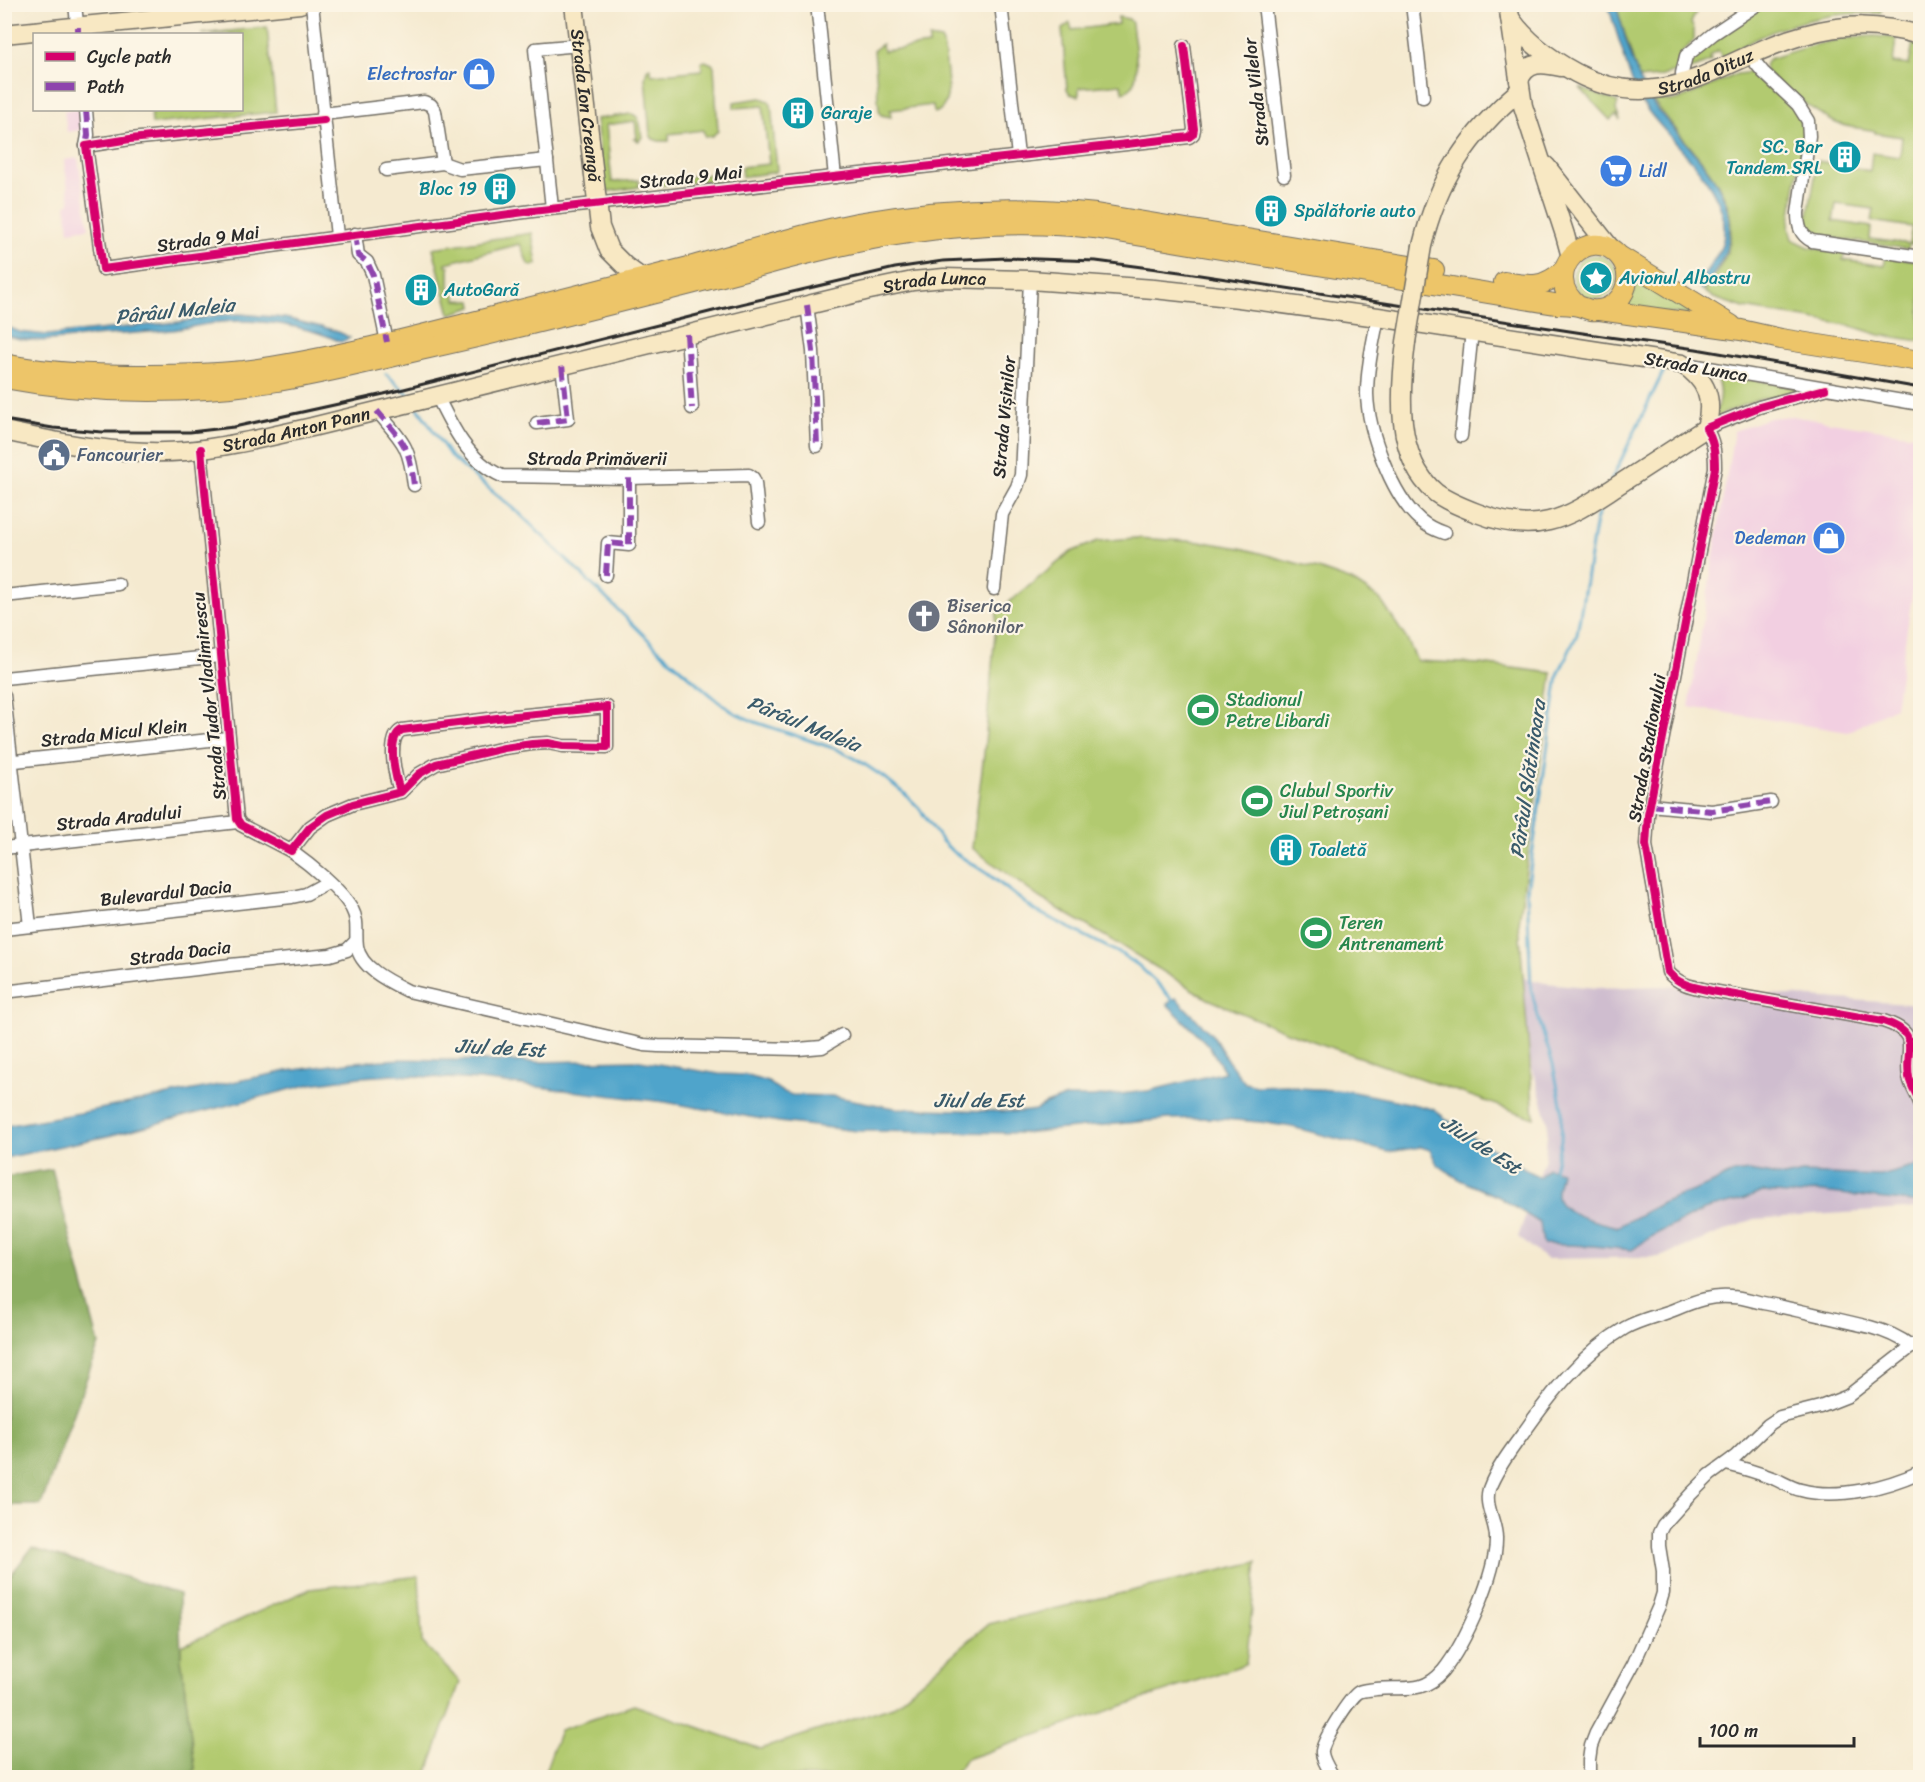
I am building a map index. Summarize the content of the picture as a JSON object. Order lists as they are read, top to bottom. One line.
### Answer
{"streets":{"main road":["Strada Oituz","Strada Ion Creangă","Strada Lunca","Strada Anton Pann"],"street":["Strada Vilelor","Strada 9 Mai","Strada Vișinilor","Strada Primăverii","Strada Tudor Vladimirescu","Strada Micul Klein","Strada Stadionului","Strada Aradului","Bulevardul Dacia","Strada Dacia"]},"crossings":[["Strada Ion Creangă","Strada 9 Mai"],["Strada Lunca","Strada Vișinilor"],["Strada Lunca","Strada Anton Pann"],["Strada Lunca","Strada Primăverii"],["Strada Anton Pann","Strada Primăverii"],["Strada Anton Pann","Strada Tudor Vladimirescu"],["Strada Tudor Vladimirescu","Strada Micul Klein"],["Strada Tudor Vladimirescu","Strada Aradului"],["Strada Tudor Vladimirescu","Bulevardul Dacia"],["Strada Tudor Vladimirescu","Strada Dacia"]],"water":["Pârâul Maleia","Pârâul Slătinioara","Jiul de Est"],"places":{"shop":["Electrostar","Dedeman"],"building":["Garaje","SC. Bar Tandem.SRL","Bloc 19","Spălătorie auto","AutoGară","Toaletă"],"supermarket":["Lidl"],"place":["Avionul Albastru"],"public building":["Fancourier"],"church":["Biserica Sânonilor"],"sports":["Stadionul Petre Libardi","Clubul Sportiv Jiul Petroșani","Teren Antrenament"]},"legend":["Cycle path","Path"],"scale_bar":"100 m"}
